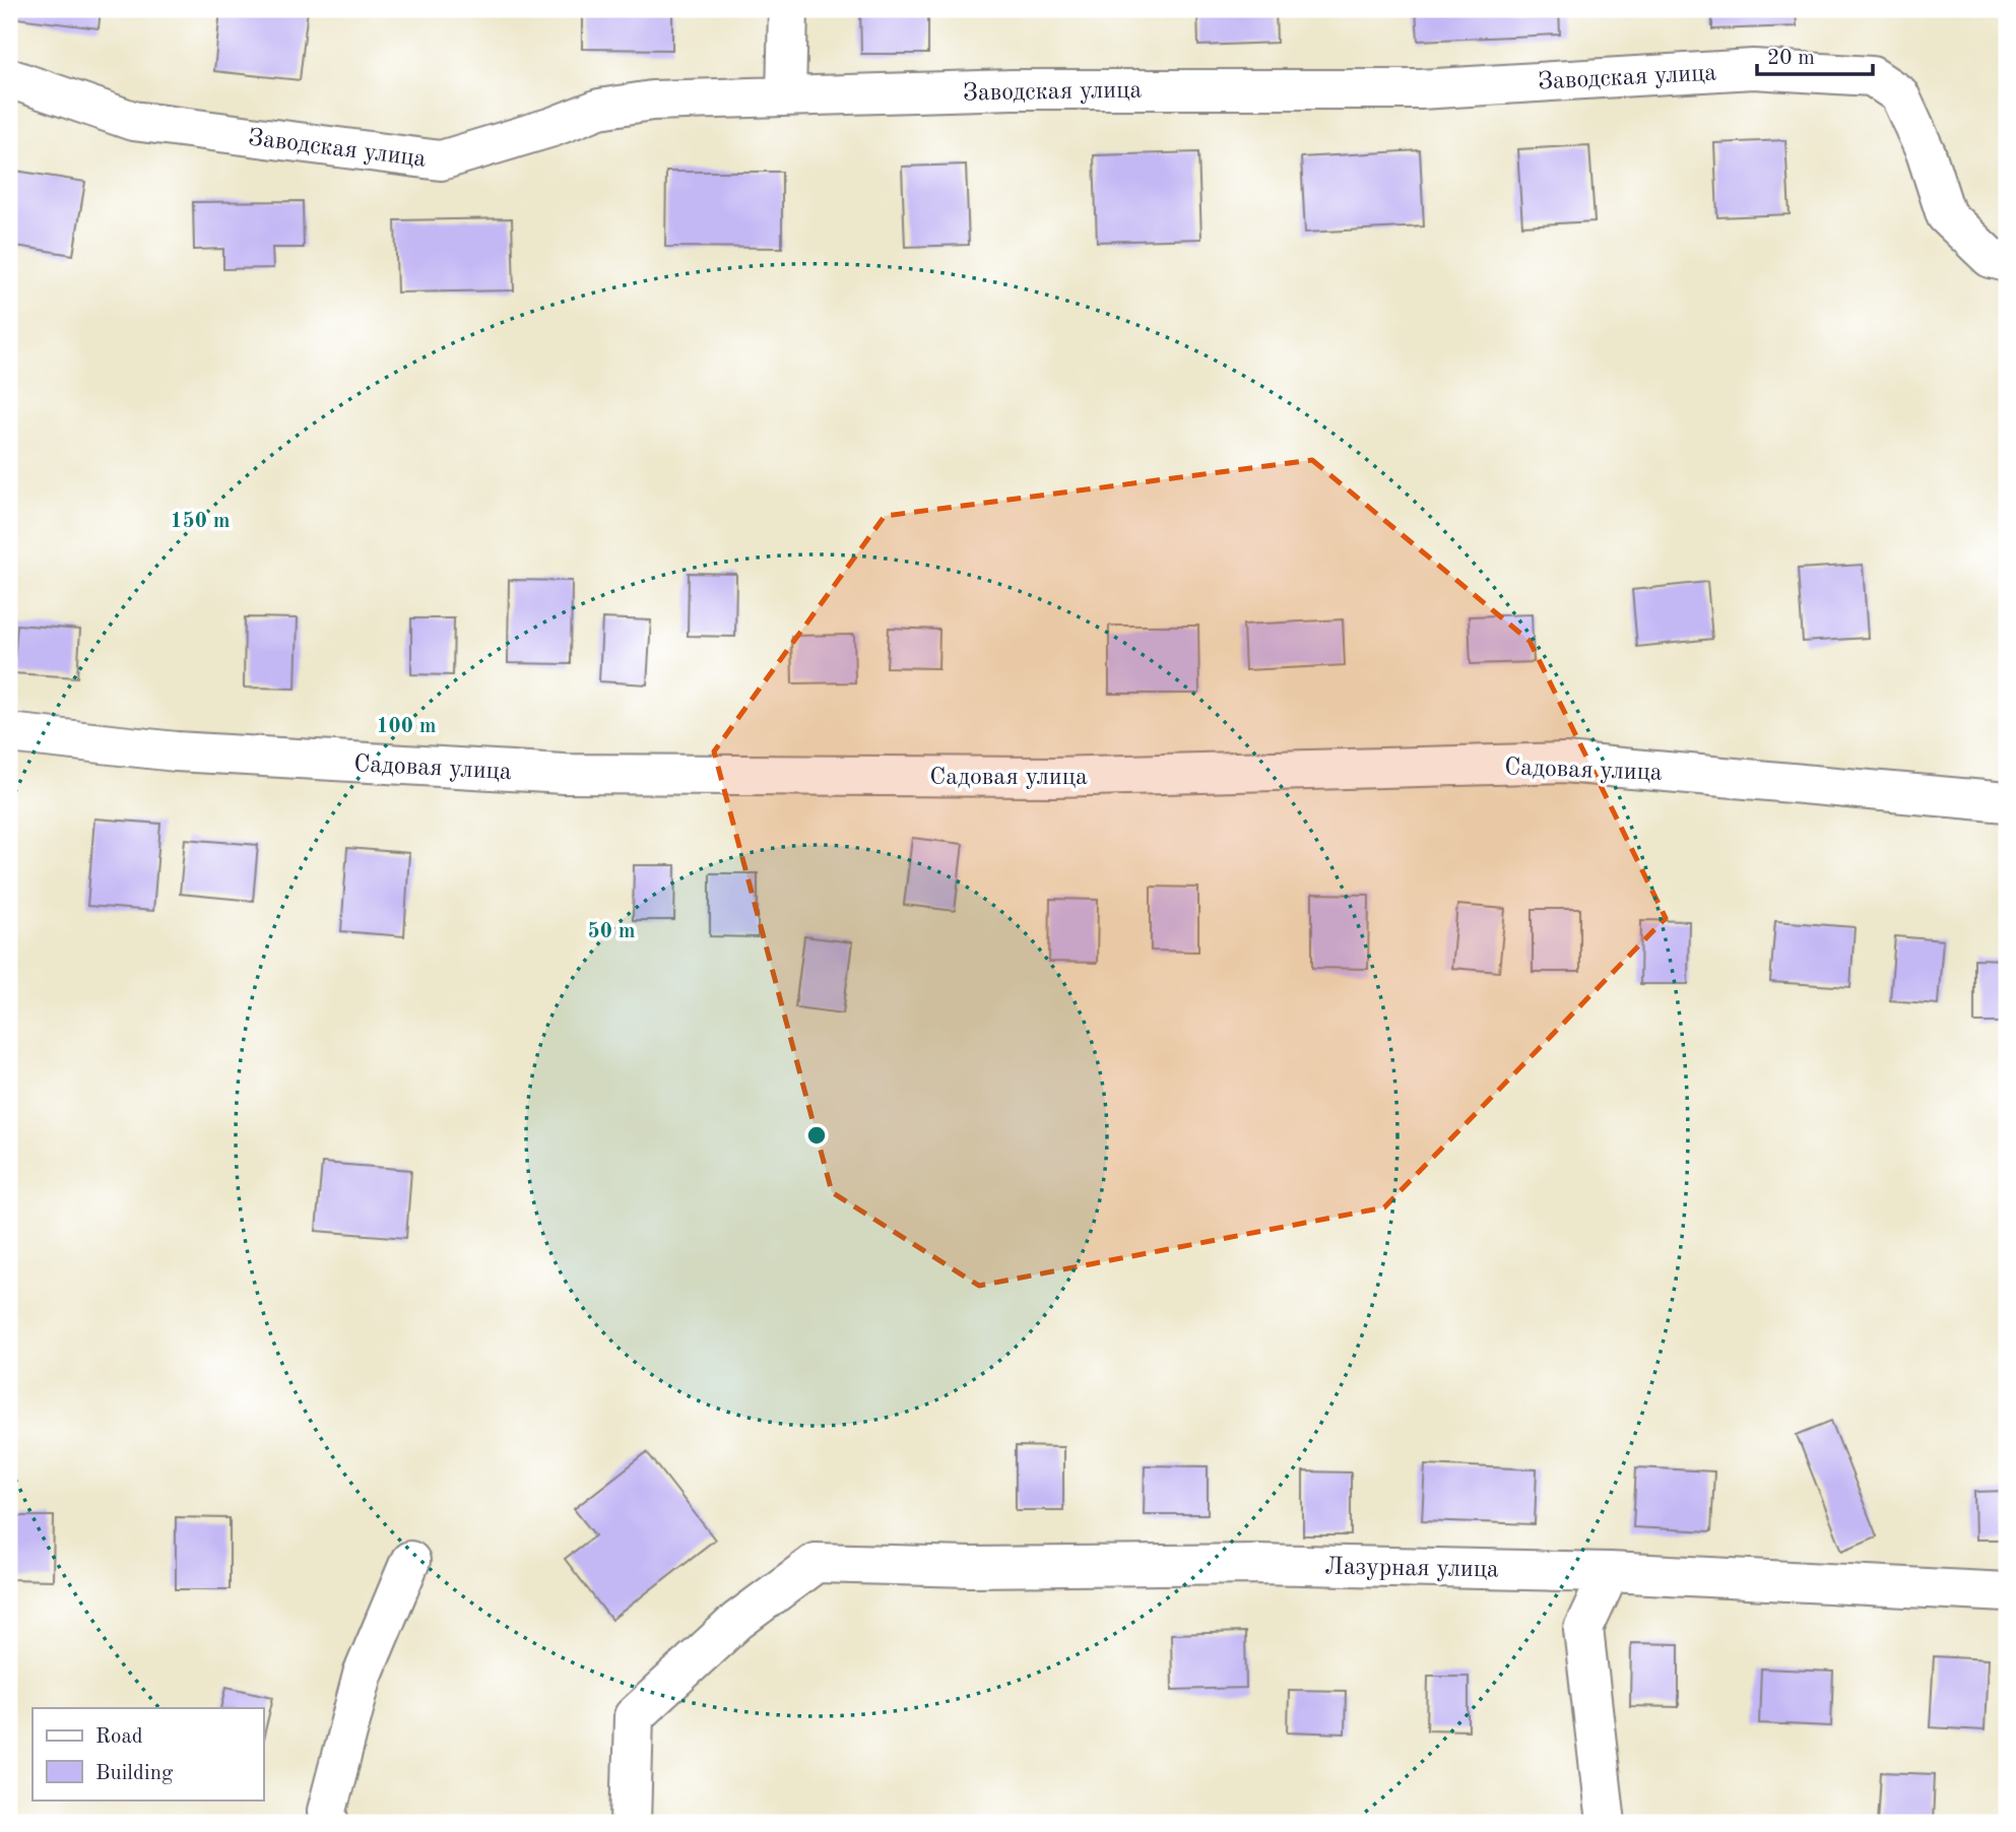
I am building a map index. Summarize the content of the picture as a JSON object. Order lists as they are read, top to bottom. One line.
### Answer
{"streets":{"street":["Заводская улица","Садовая улица","Лазурная улица"]},"legend":["Road","Building"],"scale_bar":"20 m","rings":["150 m","100 m","50 m"]}
